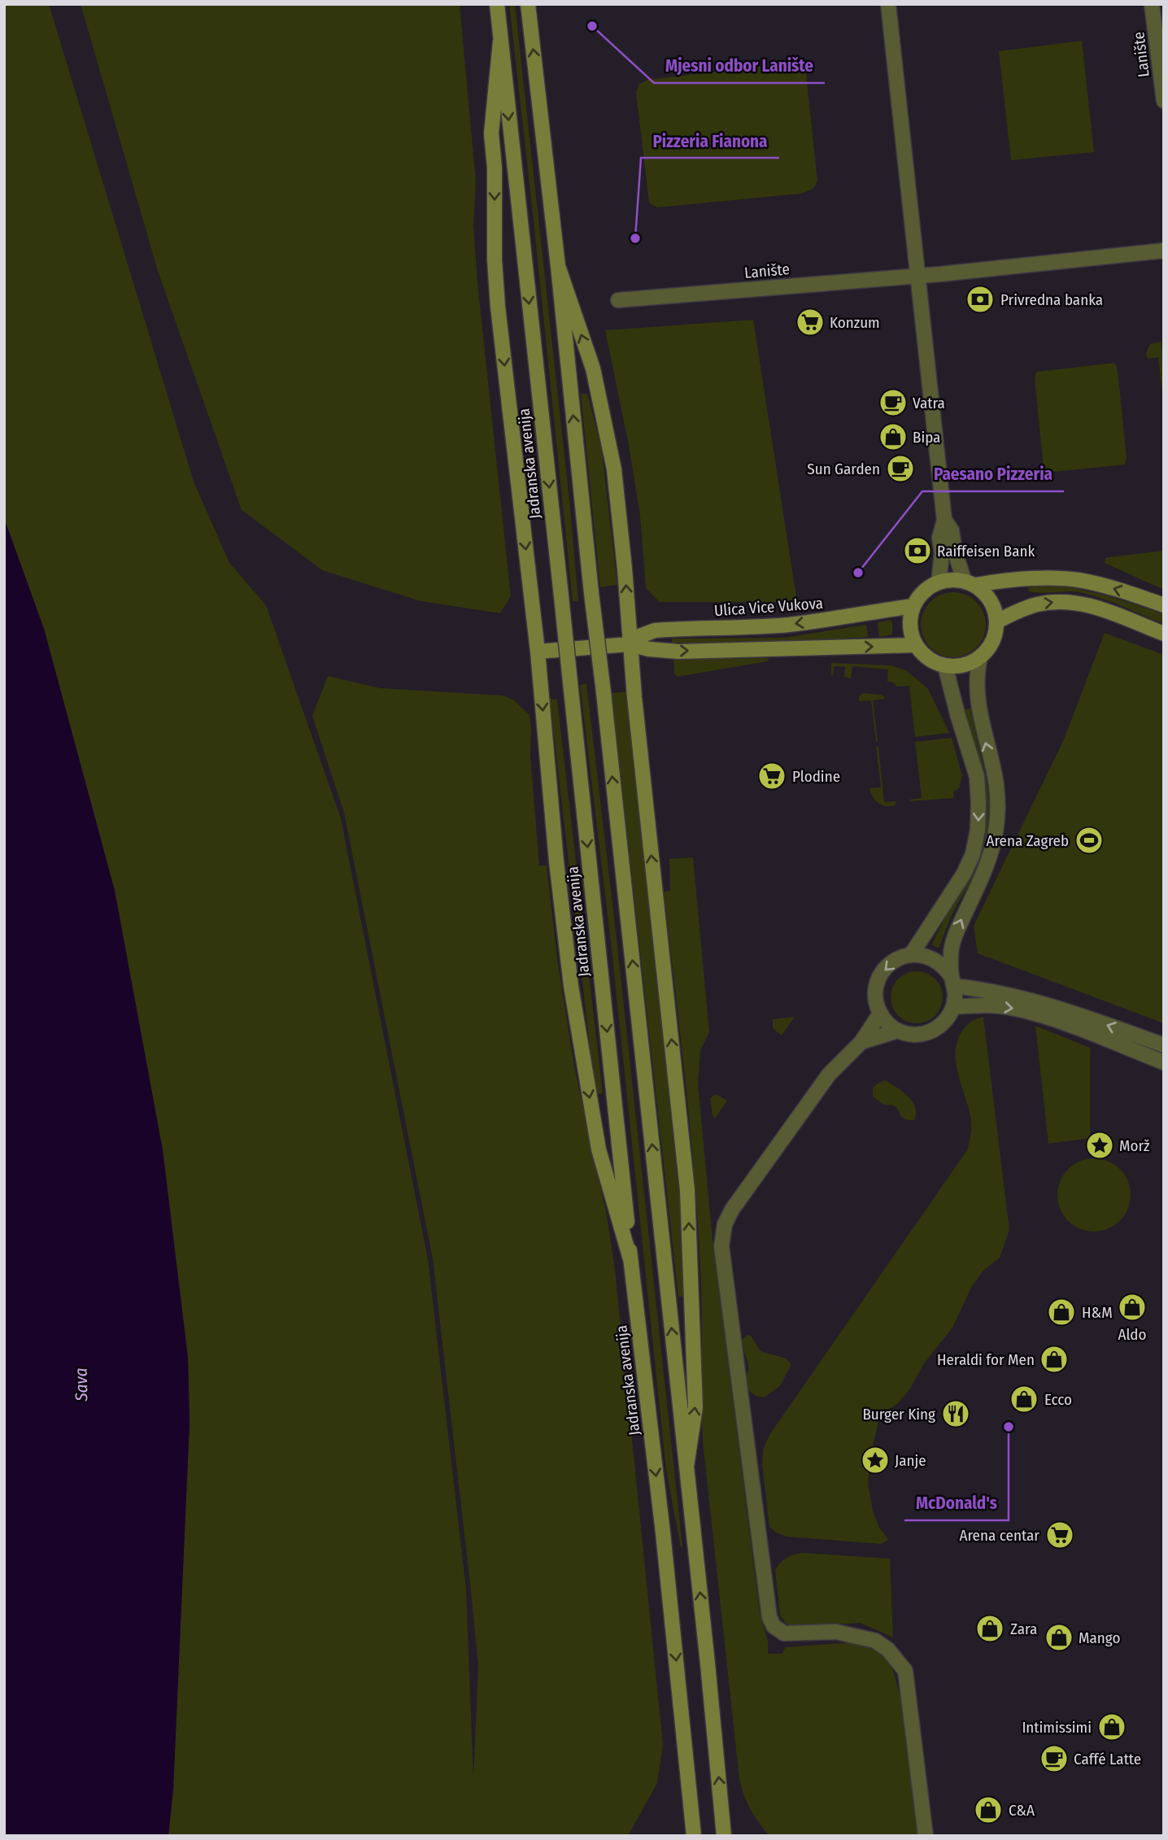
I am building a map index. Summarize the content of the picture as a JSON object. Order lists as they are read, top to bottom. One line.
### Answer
{"streets":{"main road":["Jadranska avenija","Ulica Vice Vukova"],"street":["Lanište"]},"water":["Sava"],"places":{"other":["Mjesni odbor Lanište","Pizzeria Fianona","Paesano Pizzeria","McDonald's"],"bank":["Privredna banka","Raiffeisen Bank"],"supermarket":["Konzum","Plodine","Arena centar"],"cafe":["Vatra","Sun Garden","Caffé Latte"],"shop":["Bipa","Aldo","H&M","Heraldi for Men","Ecco","Zara","Mango","Intimissimi","C&A"],"sports":["Arena Zagreb"],"place":["Morž","Janje"],"restaurant":["Burger King"]}}
